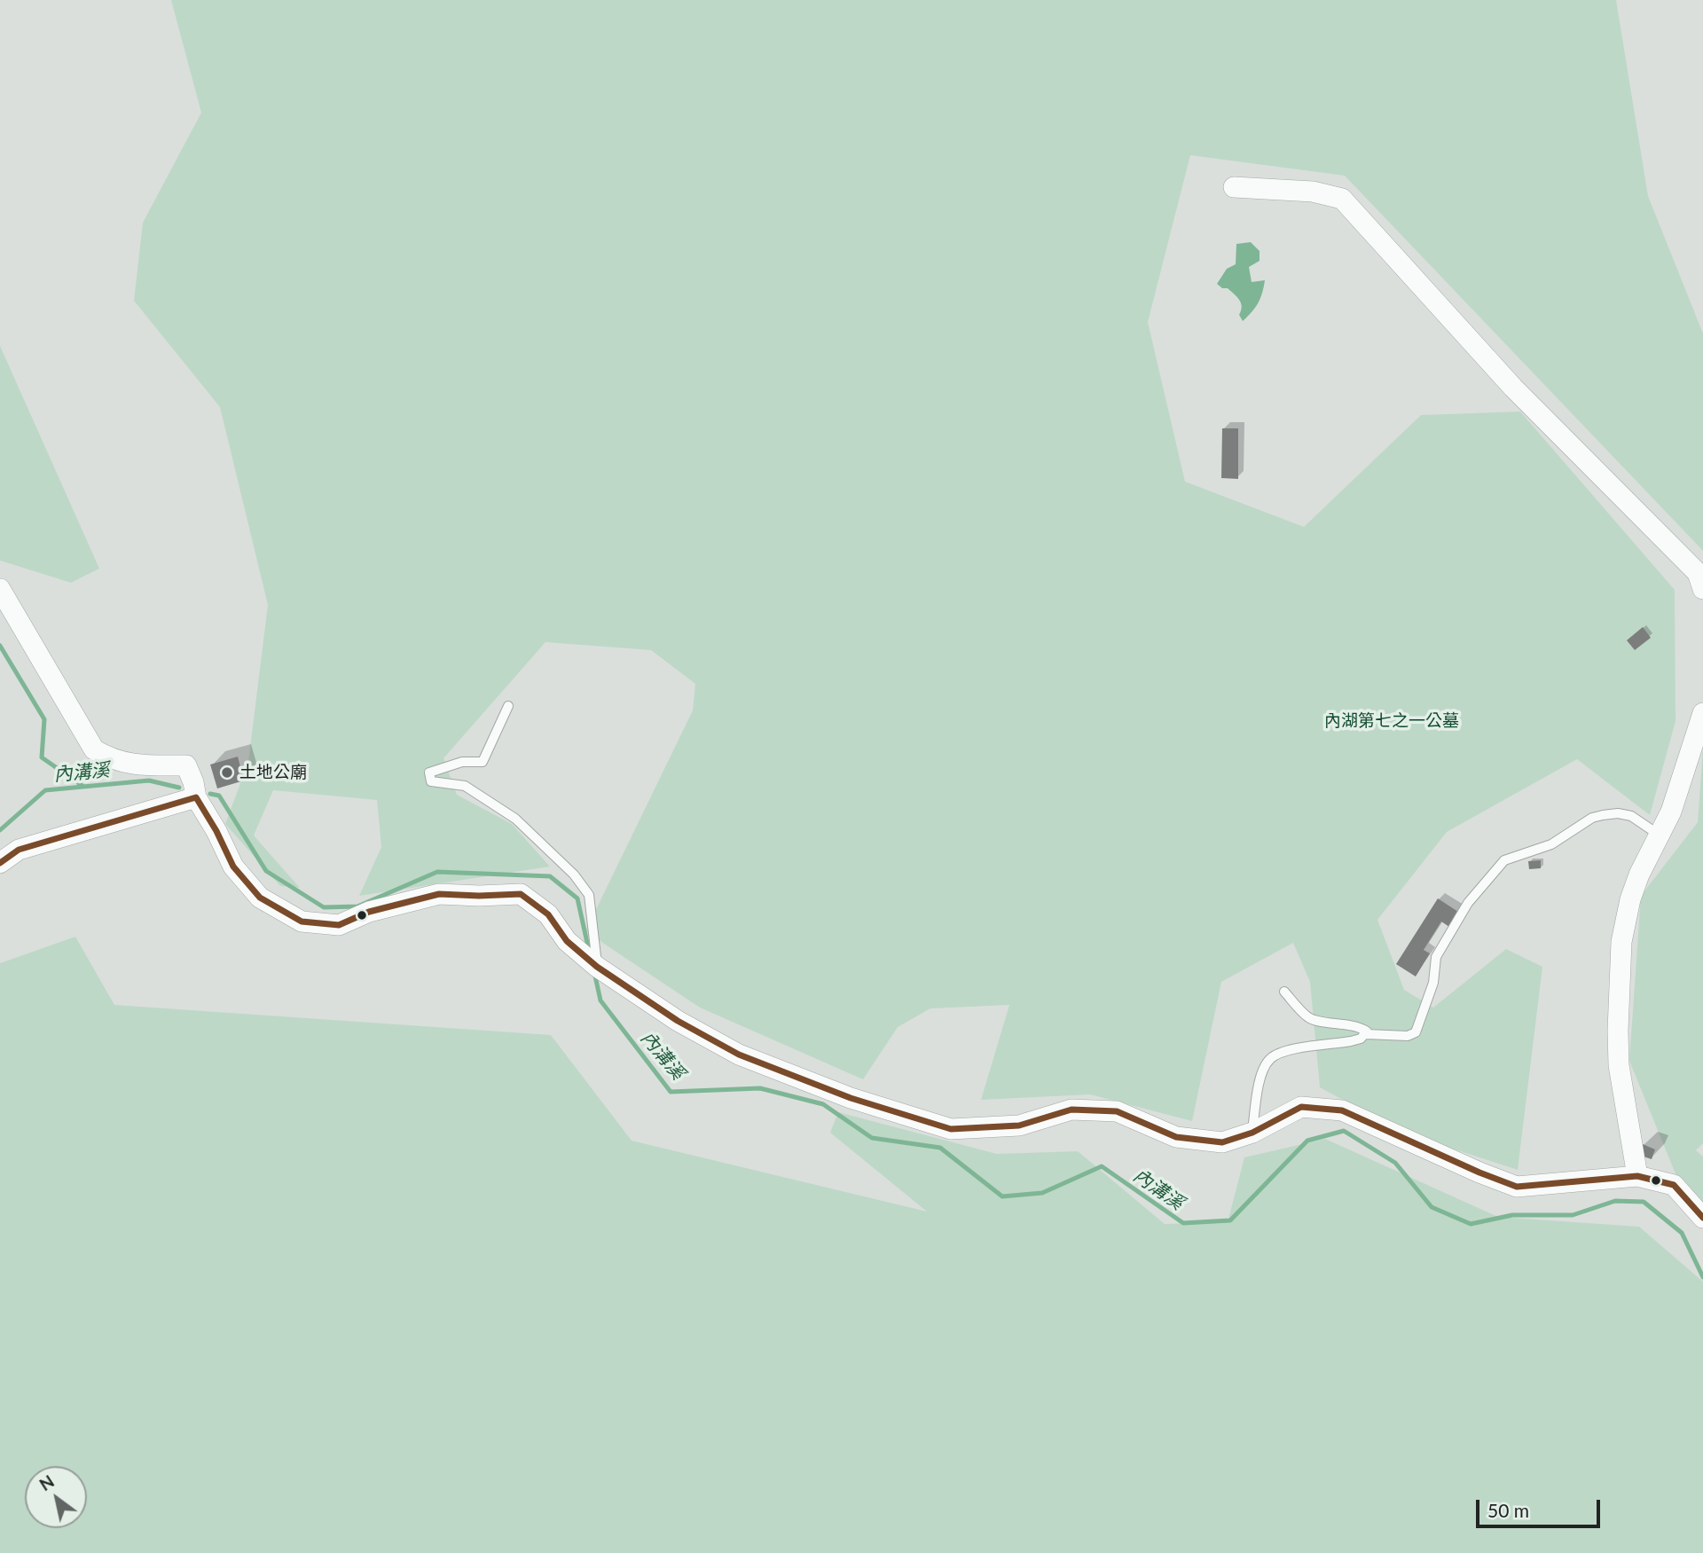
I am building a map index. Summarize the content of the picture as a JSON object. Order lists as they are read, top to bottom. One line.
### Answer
{"water":["內溝溪"],"parks":["內湖第七之一公墓"],"places":["土地公廟"],"scale_bar":"50 m","north":"top left"}
